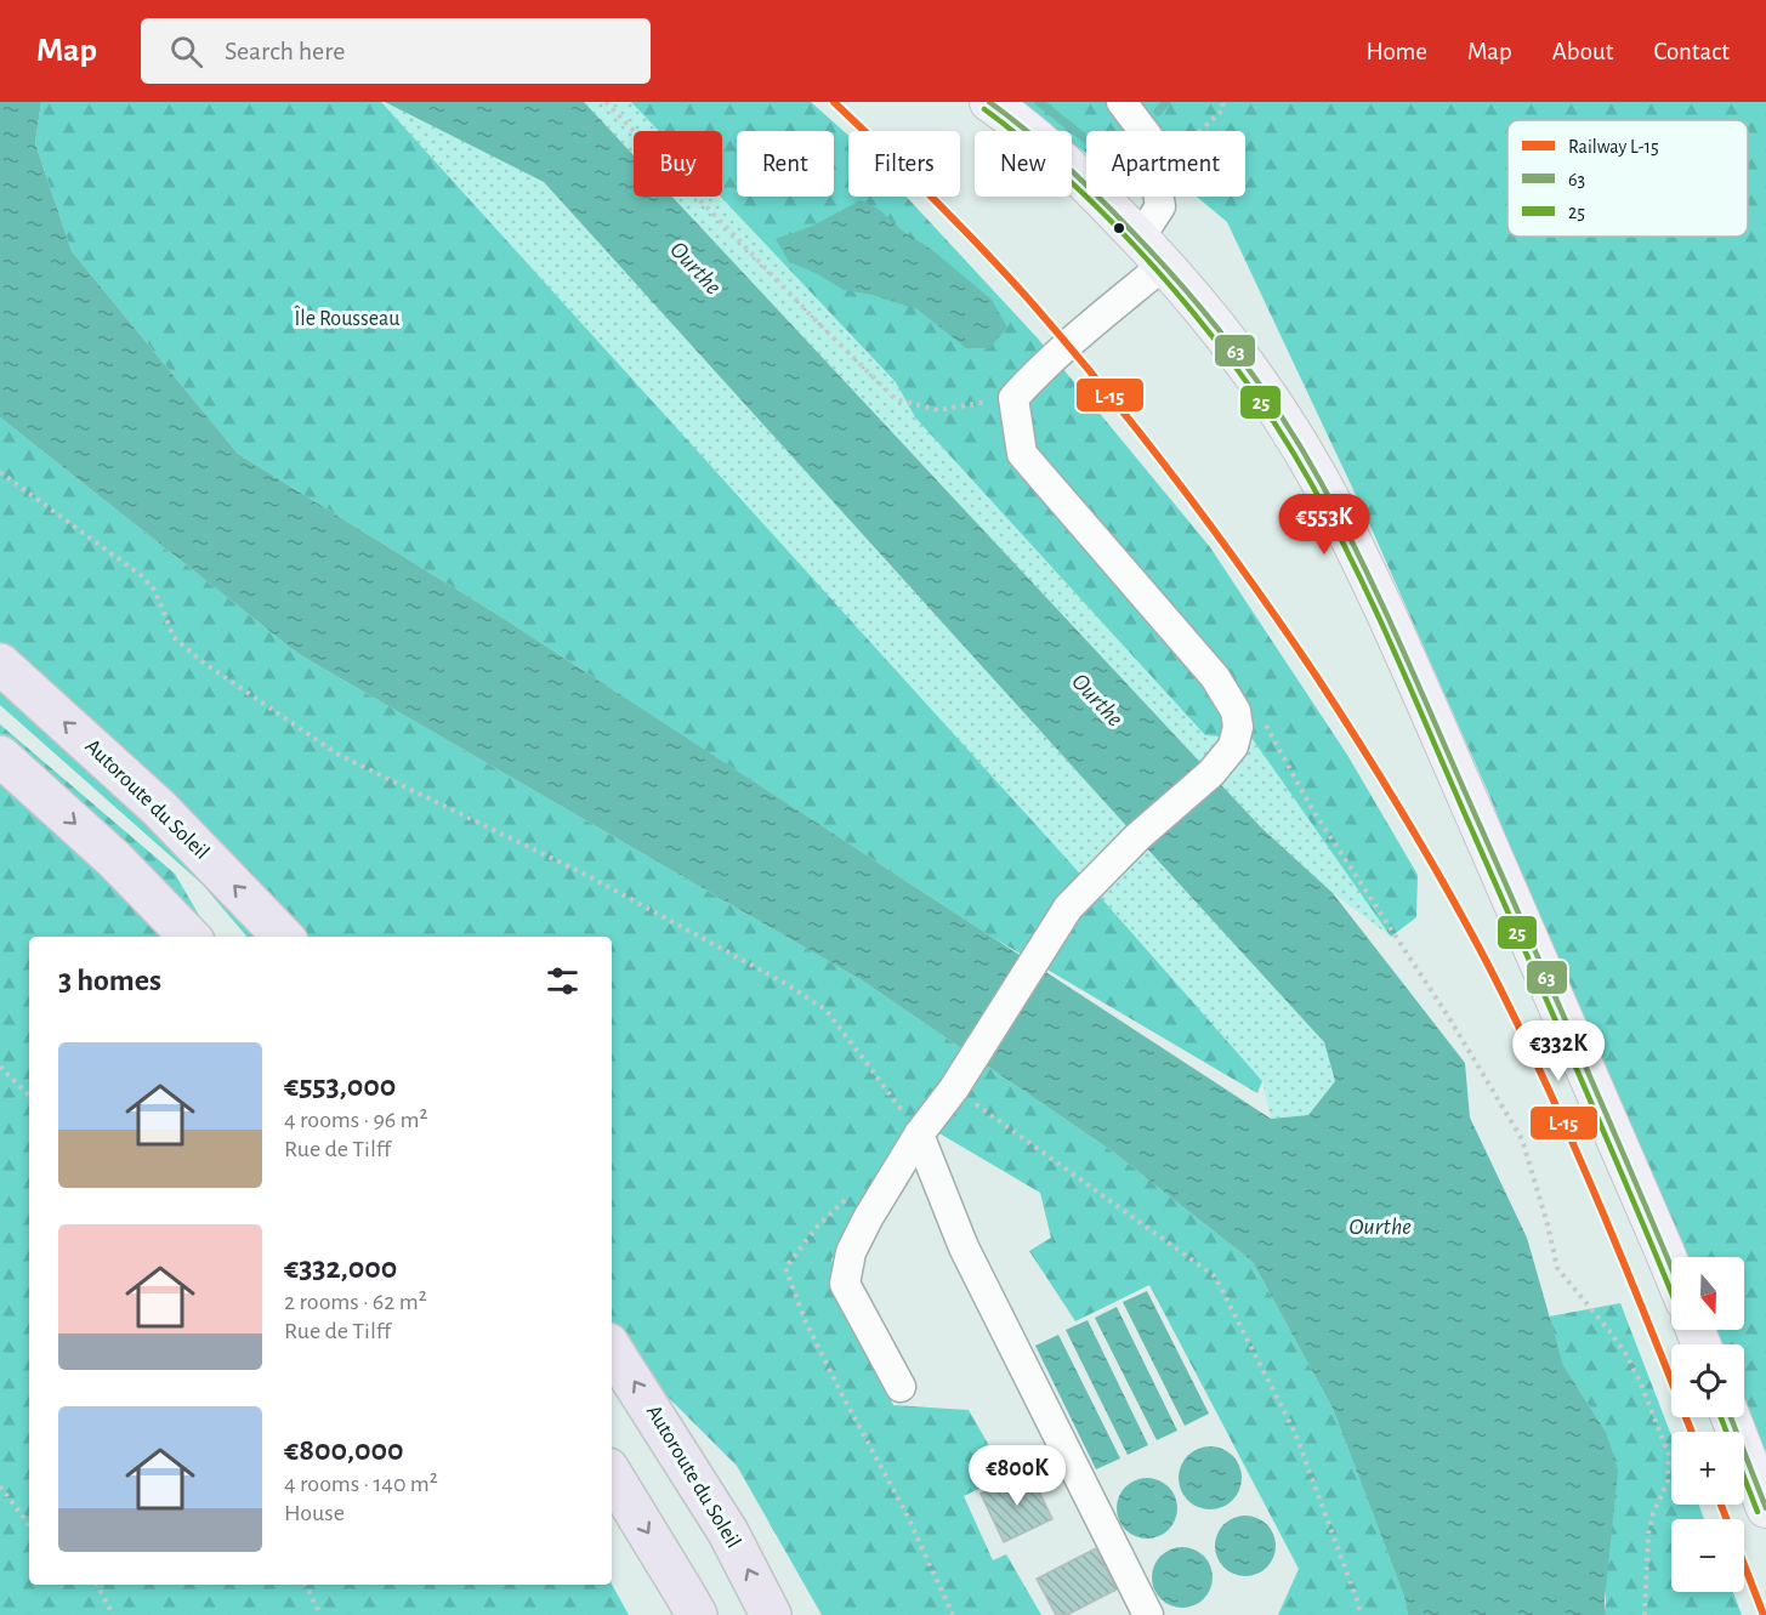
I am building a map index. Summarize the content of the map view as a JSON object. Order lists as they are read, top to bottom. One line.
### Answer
{"streets":{"highway":["Autoroute du Soleil"]},"water":["Ourthe"],"parks":["Île Rousseau"],"lines":["rail line L-15","transit line 63","transit line 25"],"legend":["Railway L-15","63","25"],"north":"bottom","page":{"header":"Map","search":"Search here","nav":["Home","Map","About","Contact"],"chip":["Buy","Rent","Filters","New","Apartment"],"price":["€553K","€332K","€800K"],"heading":"3 homes","list":[{"name":"€553,000","note":"4 rooms · 96 m² · Rue de Tilff"},{"name":"€332,000","note":"2 rooms · 62 m² · Rue de Tilff"},{"name":"€800,000","note":"4 rooms · 140 m² · House"}],"map_buttons":["+","−"]}}
